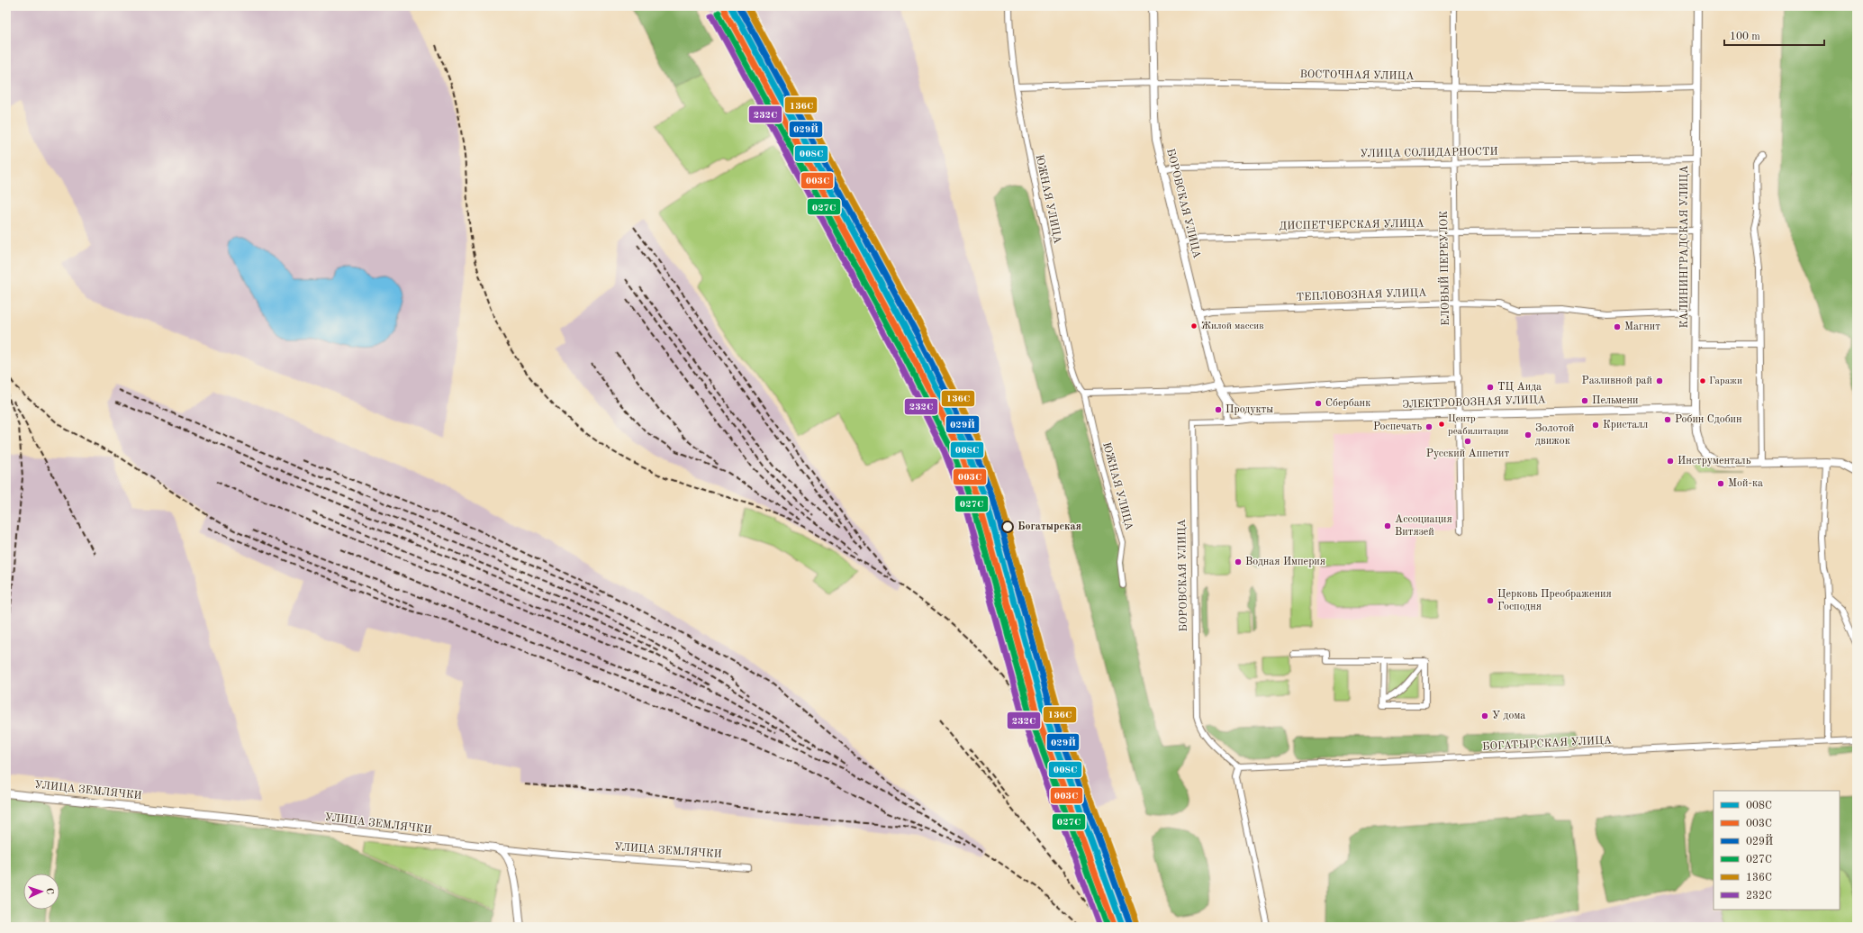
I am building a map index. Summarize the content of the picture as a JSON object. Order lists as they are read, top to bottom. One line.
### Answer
{"streets":{"street":["ВОСТОЧНАЯ УЛИЦА","УЛИЦА СОЛИДАРНОСТИ","ЮЖНАЯ УЛИЦА","БОРОВСКАЯ УЛИЦА","ДИСПЕТЧЕРСКАЯ УЛИЦА","КАЛИНИНГРАДСКАЯ УЛИЦА","ЕЛОВЫЙ ПЕРЕУЛОК","ТЕПЛОВОЗНАЯ УЛИЦА","ЭЛЕКТРОВОЗНАЯ УЛИЦА","БОГАТЫРСКАЯ УЛИЦА","УЛИЦА ЗЕМЛЯЧКИ"]},"crossings":[["ВОСТОЧНАЯ УЛИЦА","ЮЖНАЯ УЛИЦА"],["ВОСТОЧНАЯ УЛИЦА","БОРОВСКАЯ УЛИЦА"],["ВОСТОЧНАЯ УЛИЦА","КАЛИНИНГРАДСКАЯ УЛИЦА"],["ВОСТОЧНАЯ УЛИЦА","ЕЛОВЫЙ ПЕРЕУЛОК"],["УЛИЦА СОЛИДАРНОСТИ","БОРОВСКАЯ УЛИЦА"],["УЛИЦА СОЛИДАРНОСТИ","КАЛИНИНГРАДСКАЯ УЛИЦА"],["УЛИЦА СОЛИДАРНОСТИ","ЕЛОВЫЙ ПЕРЕУЛОК"],["БОРОВСКАЯ УЛИЦА","ДИСПЕТЧЕРСКАЯ УЛИЦА"],["БОРОВСКАЯ УЛИЦА","ТЕПЛОВОЗНАЯ УЛИЦА"],["БОРОВСКАЯ УЛИЦА","ЭЛЕКТРОВОЗНАЯ УЛИЦА"],["БОРОВСКАЯ УЛИЦА","БОГАТЫРСКАЯ УЛИЦА"],["ДИСПЕТЧЕРСКАЯ УЛИЦА","КАЛИНИНГРАДСКАЯ УЛИЦА"],["ДИСПЕТЧЕРСКАЯ УЛИЦА","ЕЛОВЫЙ ПЕРЕУЛОК"],["КАЛИНИНГРАДСКАЯ УЛИЦА","ТЕПЛОВОЗНАЯ УЛИЦА"],["КАЛИНИНГРАДСКАЯ УЛИЦА","ЭЛЕКТРОВОЗНАЯ УЛИЦА"],["ЕЛОВЫЙ ПЕРЕУЛОК","ТЕПЛОВОЗНАЯ УЛИЦА"],["ЕЛОВЫЙ ПЕРЕУЛОК","ЭЛЕКТРОВОЗНАЯ УЛИЦА"]],"places":["Жилой массив","Магнит","Разливной рай","Гаражи","ТЦ Аида","Пельмени","Сбербанк","Продукты","Робин Сдобин","Центр реабилитации","Кристалл","Роспечать","Золотой движок","Русский Аппетит","Инструменталь","Мой-ка","Ассоциация Витязей","Богатырская","Водная Империя","Церковь Преображения Господня","У дома"],"lines":["transit line 008С","transit line 029Й","transit line 136С","transit line 003С","transit line 027С","transit line 232C"],"legend":["008С","003С","029Й","027С","136С","232C"],"scale_bar":"100 m","north":"right"}
